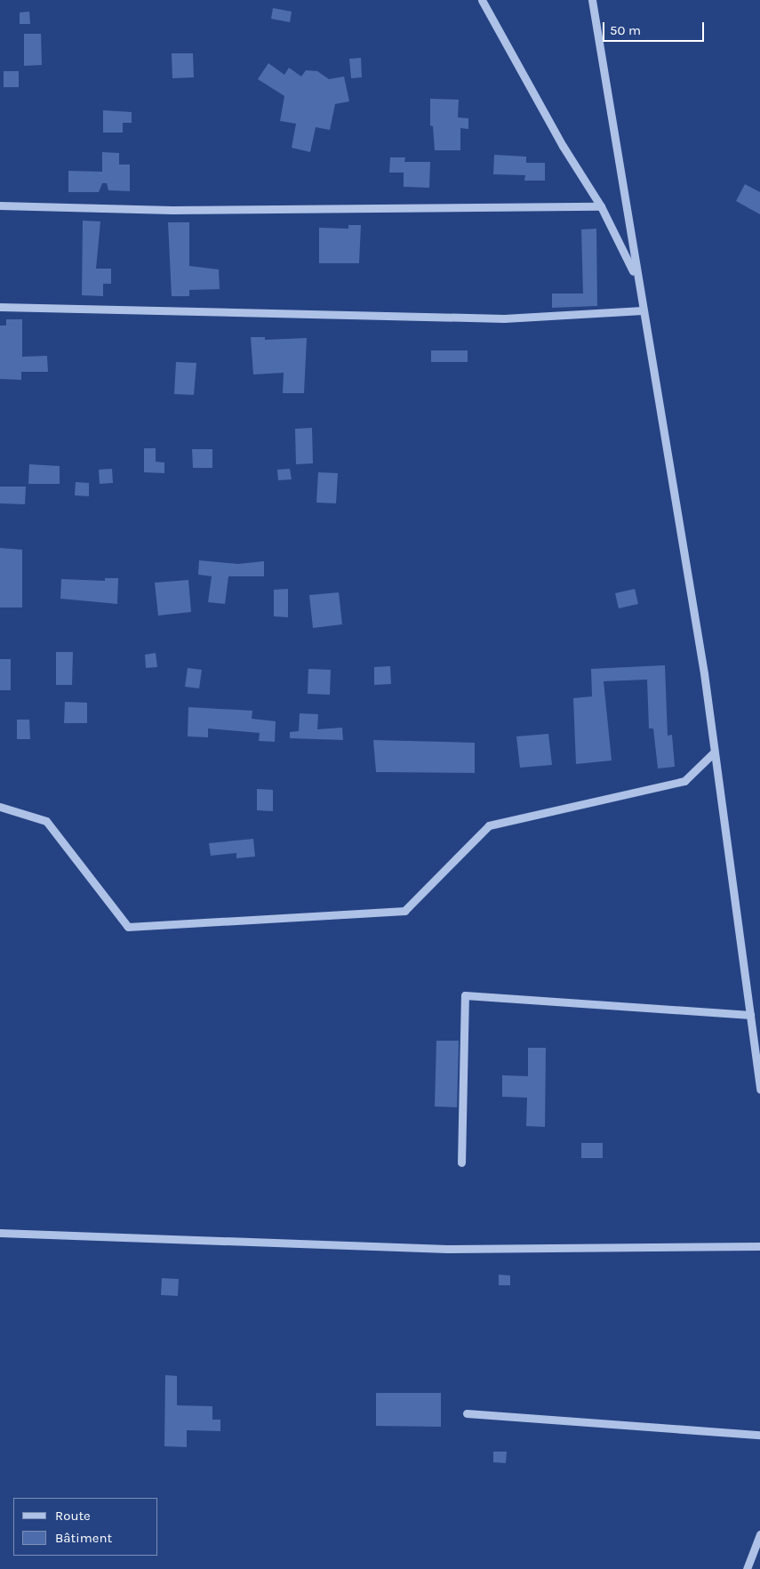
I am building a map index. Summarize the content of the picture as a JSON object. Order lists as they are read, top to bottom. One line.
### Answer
{"legend":["Route","Bâtiment"],"scale_bar":"50 m"}
